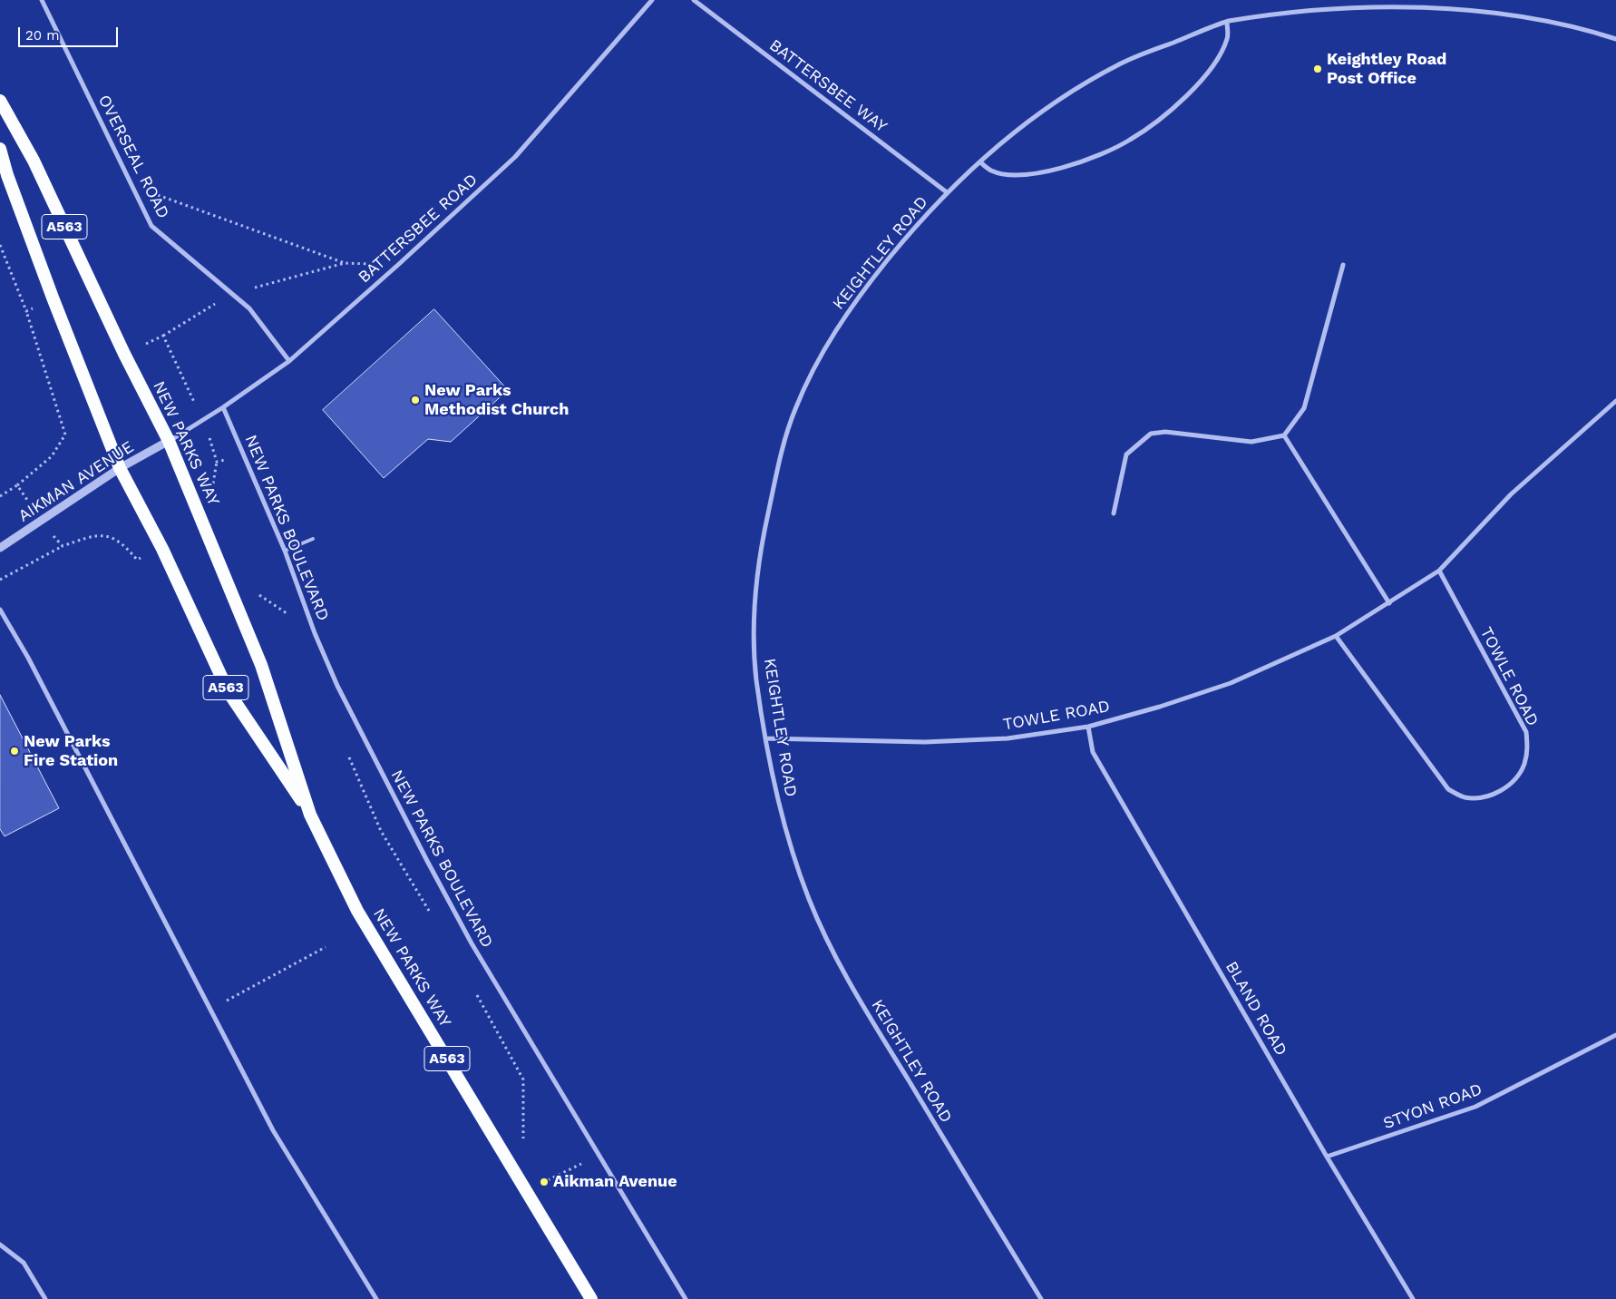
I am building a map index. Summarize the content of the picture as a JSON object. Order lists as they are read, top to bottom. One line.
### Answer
{"streets":{"highway":["A563","NEW PARKS WAY"],"street":["BATTERSBEE WAY","OVERSEAL ROAD","BATTERSBEE ROAD","KEIGHTLEY ROAD","AIKMAN AVENUE","NEW PARKS BOULEVARD","TOWLE ROAD","BLAND ROAD","STYON ROAD"]},"crossings":[["BATTERSBEE WAY","KEIGHTLEY ROAD"],["OVERSEAL ROAD","BATTERSBEE ROAD"],["BATTERSBEE ROAD","NEW PARKS WAY"],["BATTERSBEE ROAD","AIKMAN AVENUE"],["BATTERSBEE ROAD","NEW PARKS BOULEVARD"],["KEIGHTLEY ROAD","TOWLE ROAD"],["NEW PARKS WAY","AIKMAN AVENUE"],["TOWLE ROAD","BLAND ROAD"],["BLAND ROAD","STYON ROAD"]],"places":["Keightley Road Post Office","New Parks Methodist Church","New Parks Fire Station","Aikman Avenue"],"scale_bar":"20 m"}
